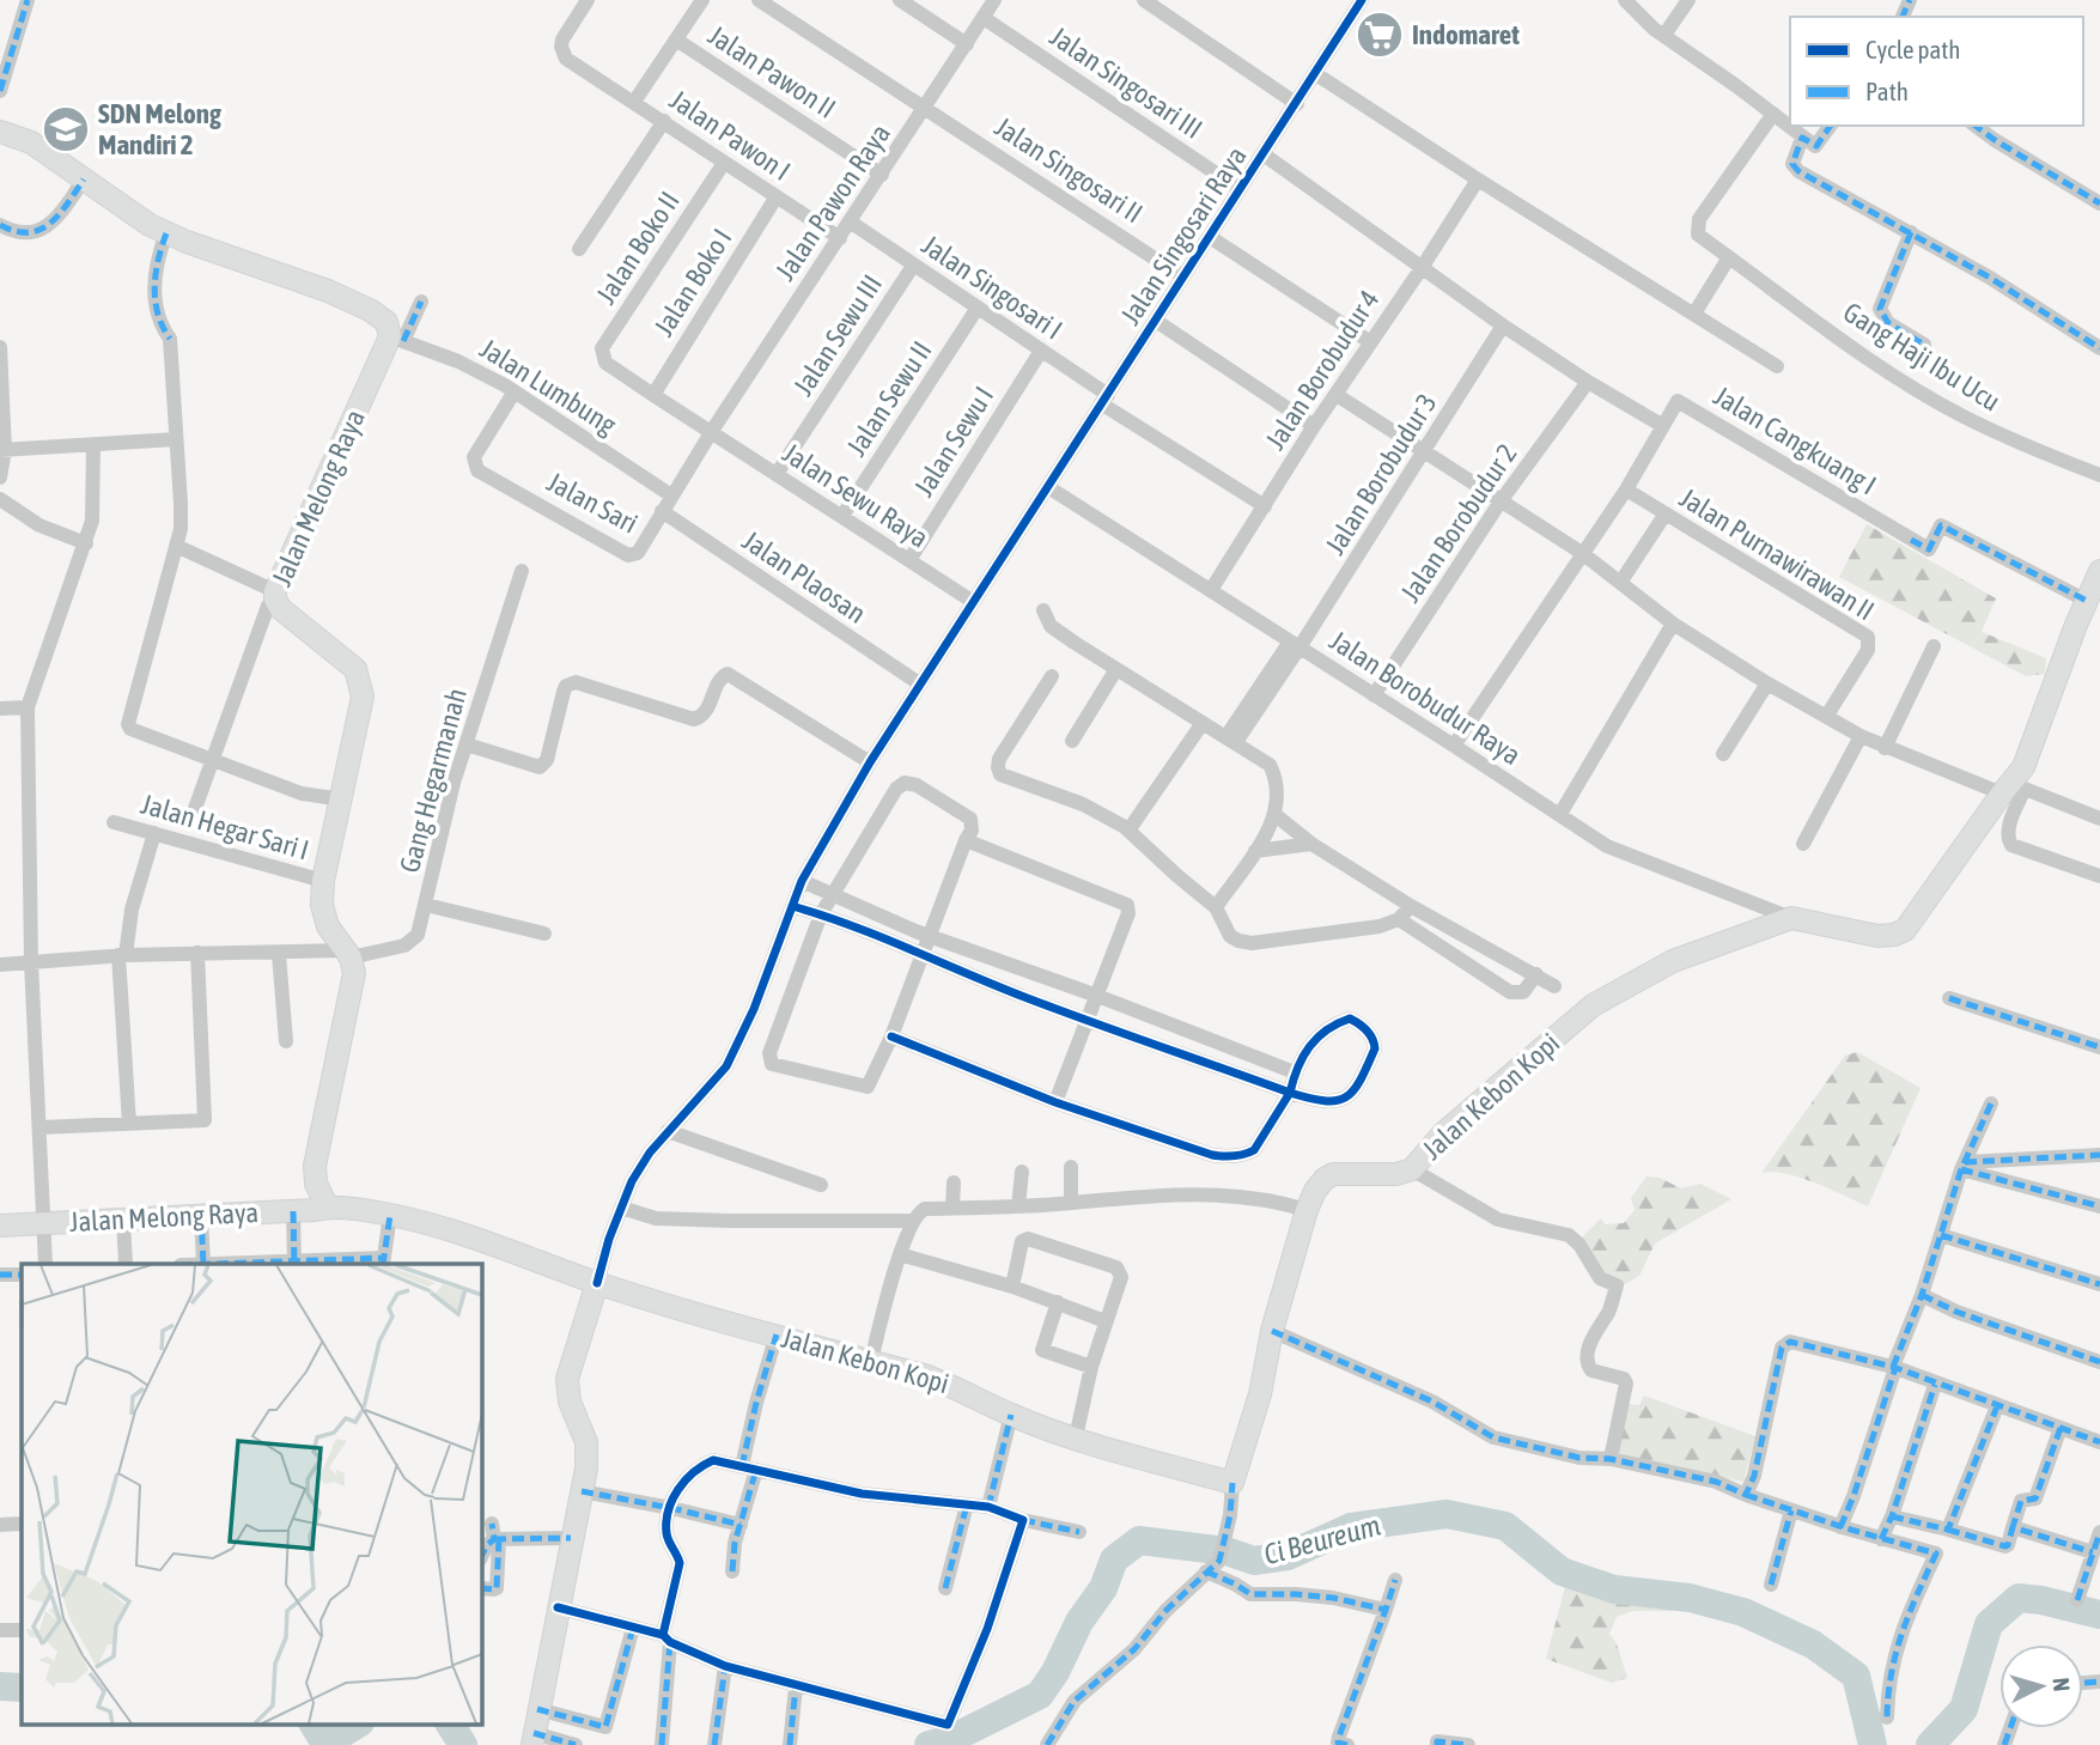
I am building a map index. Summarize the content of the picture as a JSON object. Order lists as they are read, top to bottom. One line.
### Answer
{"streets":{"main road":["Jalan Melong Raya","Jalan Kebon Kopi"],"street":["Jalan Pawon II","Jalan Singosari III","Jalan Pawon I","Jalan Singosari II","Jalan Pawon Raya","Jalan Singosari Raya","Jalan Boko II","Jalan Boko I","Jalan Singosari I","Jalan Sewu III","Gang Haji Ibu Ucu","Jalan Borobudur 4","Jalan Lumbung","Jalan Sewu II","Jalan Cangkuang I","Jalan Sewu I","Jalan Borobudur 3","Jalan Sewu Raya","Jalan Sari","Jalan Borobudur 2","Jalan Purnawirawan II","Jalan Plaosan","Jalan Borobudur Raya","Gang Hegarmanah","Jalan Hegar Sari I"]},"crossings":[["Jalan Pawon II","Jalan Pawon Raya"],["Jalan Singosari III","Jalan Pawon Raya"],["Jalan Singosari III","Jalan Singosari Raya"],["Jalan Pawon I","Jalan Pawon Raya"],["Jalan Pawon I","Jalan Boko II"],["Jalan Pawon I","Jalan Boko I"],["Jalan Singosari II","Jalan Pawon Raya"],["Jalan Singosari II","Jalan Singosari Raya"],["Jalan Pawon Raya","Jalan Singosari I"],["Jalan Pawon Raya","Jalan Sewu Raya"],["Jalan Pawon Raya","Jalan Sari"],["Jalan Singosari Raya","Jalan Singosari I"],["Jalan Singosari Raya","Jalan Sewu Raya"],["Jalan Singosari Raya","Jalan Melong Raya"],["Jalan Singosari Raya","Jalan Plaosan"],["Jalan Singosari Raya","Jalan Borobudur Raya"],["Jalan Singosari Raya","Jalan Kebon Kopi"],["Jalan Boko II","Jalan Sewu Raya"],["Jalan Boko I","Jalan Sewu Raya"],["Jalan Singosari I","Jalan Sewu III"],["Jalan Singosari I","Jalan Borobudur 4"],["Jalan Singosari I","Jalan Sewu II"],["Jalan Singosari I","Jalan Sewu I"],["Jalan Sewu III","Jalan Sewu Raya"],["Jalan Borobudur 4","Jalan Borobudur Raya"],["Jalan Lumbung","Jalan Melong Raya"],["Jalan Lumbung","Jalan Sari"],["Jalan Sewu II","Jalan Sewu Raya"],["Jalan Sewu I","Jalan Sewu Raya"],["Jalan Borobudur 3","Jalan Borobudur Raya"],["Jalan Sewu Raya","Jalan Sari"],["Jalan Melong Raya","Gang Hegarmanah"],["Jalan Melong Raya","Jalan Hegar Sari I"],["Jalan Melong Raya","Jalan Kebon Kopi"],["Jalan Sari","Jalan Plaosan"],["Jalan Borobudur 2","Jalan Borobudur Raya"],["Jalan Borobudur Raya","Jalan Kebon Kopi"]],"water":["Ci Beureum"],"places":{"supermarket":["Indomaret"],"school or university":["SDN Melong Mandiri 2"]},"legend":["Cycle path","Path"],"north":"right"}
